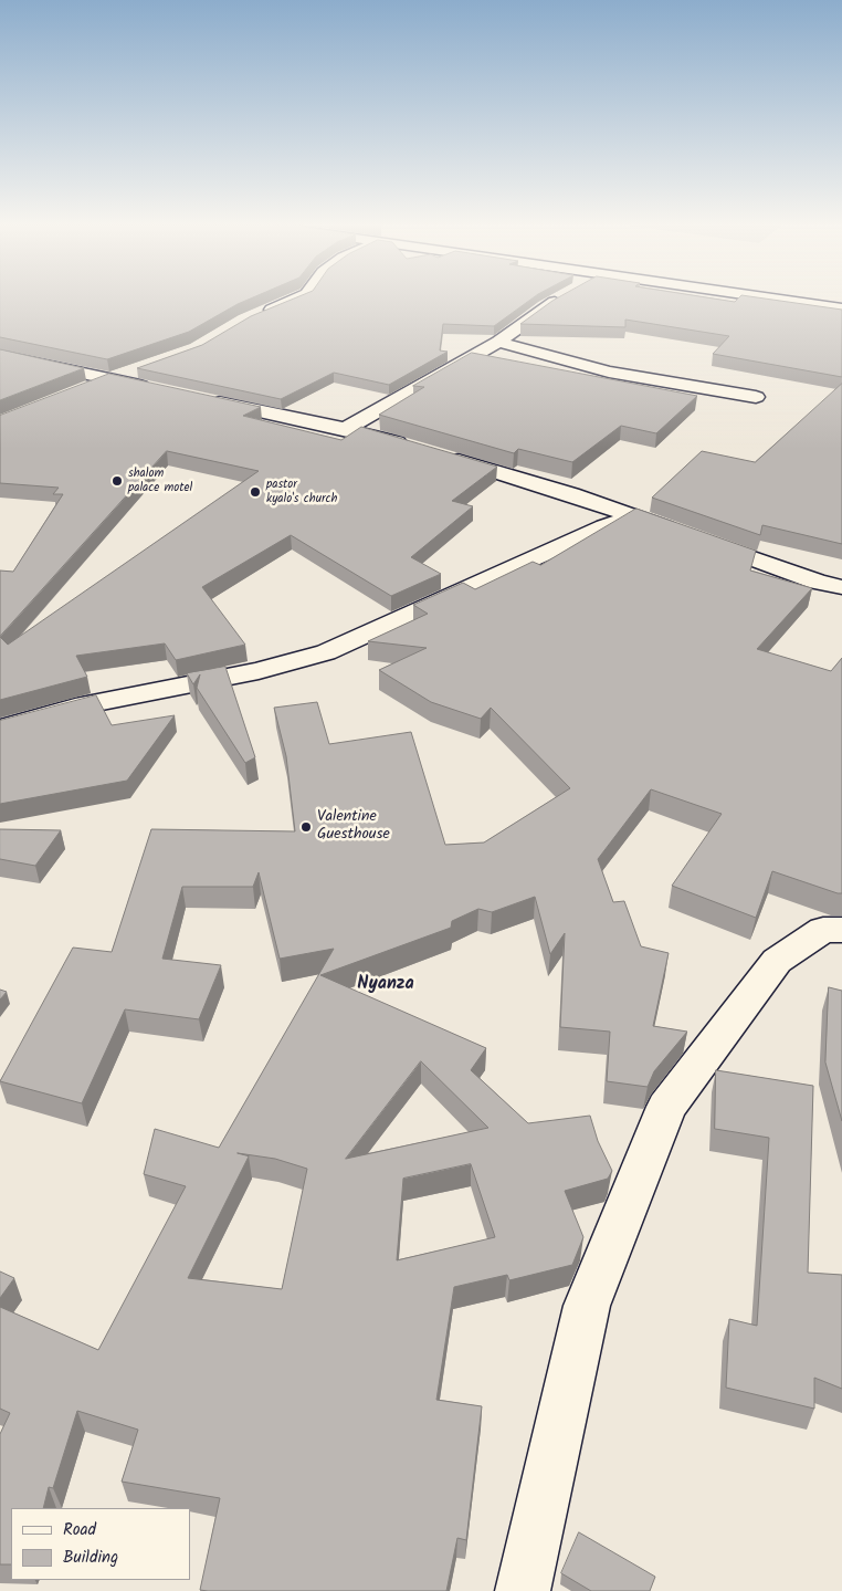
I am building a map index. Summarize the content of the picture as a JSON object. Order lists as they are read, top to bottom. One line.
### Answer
{"districts":["Nyanza"],"places":["shalom palace motel","pastor kyalo's church","Valentine Guesthouse"],"legend":["Road","Building"]}
